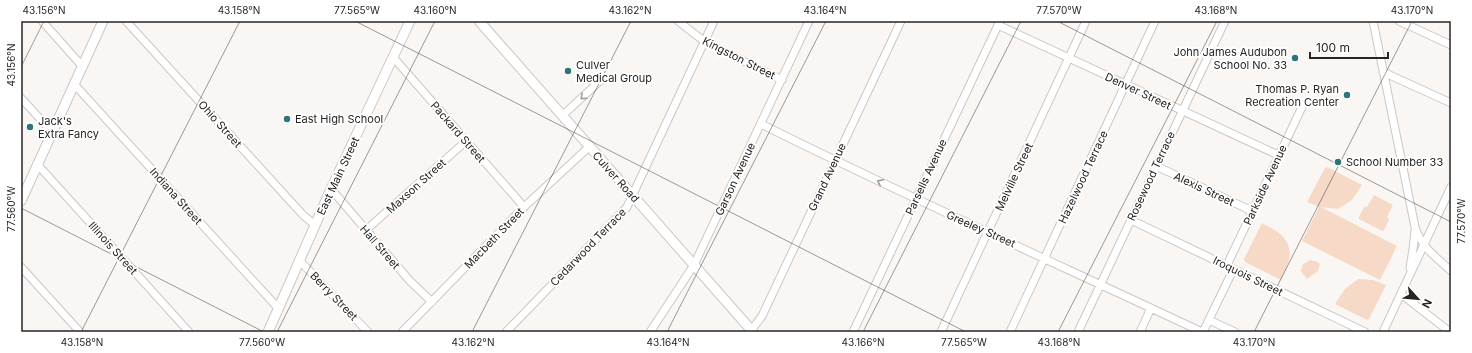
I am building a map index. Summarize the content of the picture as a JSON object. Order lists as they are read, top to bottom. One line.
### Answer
{"streets":{"main road":["East Main Street","Culver Road"],"street":["Kingston Street","Denver Street","Ohio Street","Packard Street","Rosewood Terrace","Grand Avenue","Parsells Avenue","Melville Street","Hazelwood Terrace","Garson Avenue","Parkside Avenue","Maxson Street","Alexis Street","Indiana Street","Greeley Street","Macbeth Street","Hall Street","Cedarwood Terrace","Illinois Street","Iroquois Street","Berry Street"]},"crossings":[["Kingston Street","Garson Avenue"],["Kingston Street","Cedarwood Terrace"],["Denver Street","Rosewood Terrace"],["Denver Street","Parsells Avenue"],["Denver Street","Melville Street"],["Denver Street","Hazelwood Terrace"],["Denver Street","Parkside Avenue"],["Ohio Street","East Main Street"],["Packard Street","East Main Street"],["Packard Street","Maxson Street"],["Packard Street","Macbeth Street"],["East Main Street","Indiana Street"],["East Main Street","Hall Street"],["East Main Street","Berry Street"],["Rosewood Terrace","Alexis Street"],["Rosewood Terrace","Greeley Street"],["Rosewood Terrace","Iroquois Street"],["Culver Road","Grand Avenue"],["Culver Road","Garson Avenue"],["Culver Road","Macbeth Street"],["Culver Road","Cedarwood Terrace"],["Grand Avenue","Greeley Street"],["Parsells Avenue","Greeley Street"],["Melville Street","Greeley Street"],["Hazelwood Terrace","Greeley Street"],["Garson Avenue","Greeley Street"],["Parkside Avenue","Alexis Street"],["Parkside Avenue","Greeley Street"],["Parkside Avenue","Iroquois Street"],["Maxson Street","Hall Street"],["Macbeth Street","Hall Street"]],"places":["John James Audubon School No. 33","Culver Medical Group","Thomas P. Ryan Recreation Center","East High School","Jack's Extra Fancy","School Number 33"],"scale_bar":"100 m","north":"bottom right","coordinates":["43.156°N","43.158°N","77.565°W","43.160°N","43.162°N","43.164°N","77.570°W","43.168°N","43.170°N","77.560°W","43.166°N"]}
